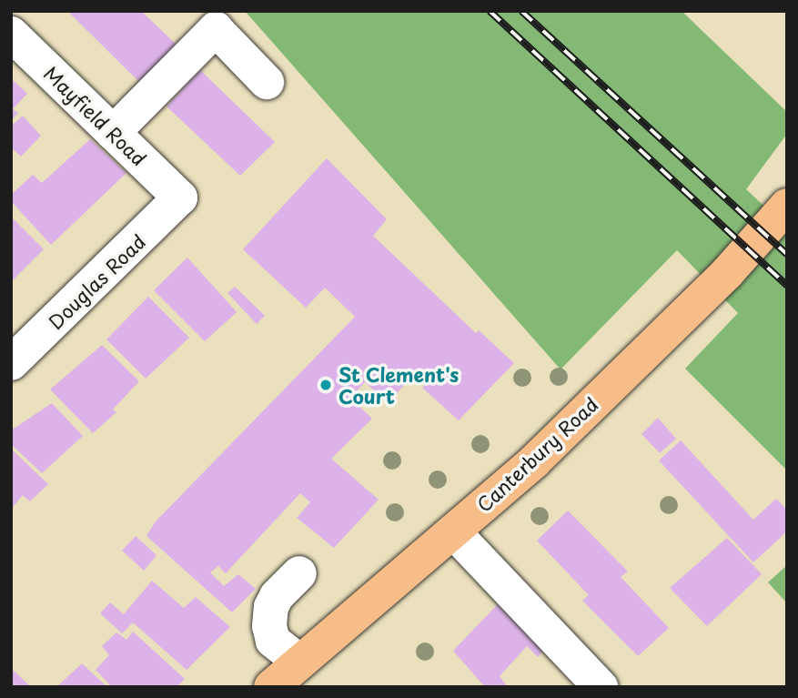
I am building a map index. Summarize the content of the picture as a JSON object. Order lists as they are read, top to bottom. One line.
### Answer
{"streets":{"main road":["Canterbury Road"],"street":["Mayfield Road","Douglas Road"]},"crossings":[["Mayfield Road","Douglas Road"]],"places":["St Clement's Court"]}
